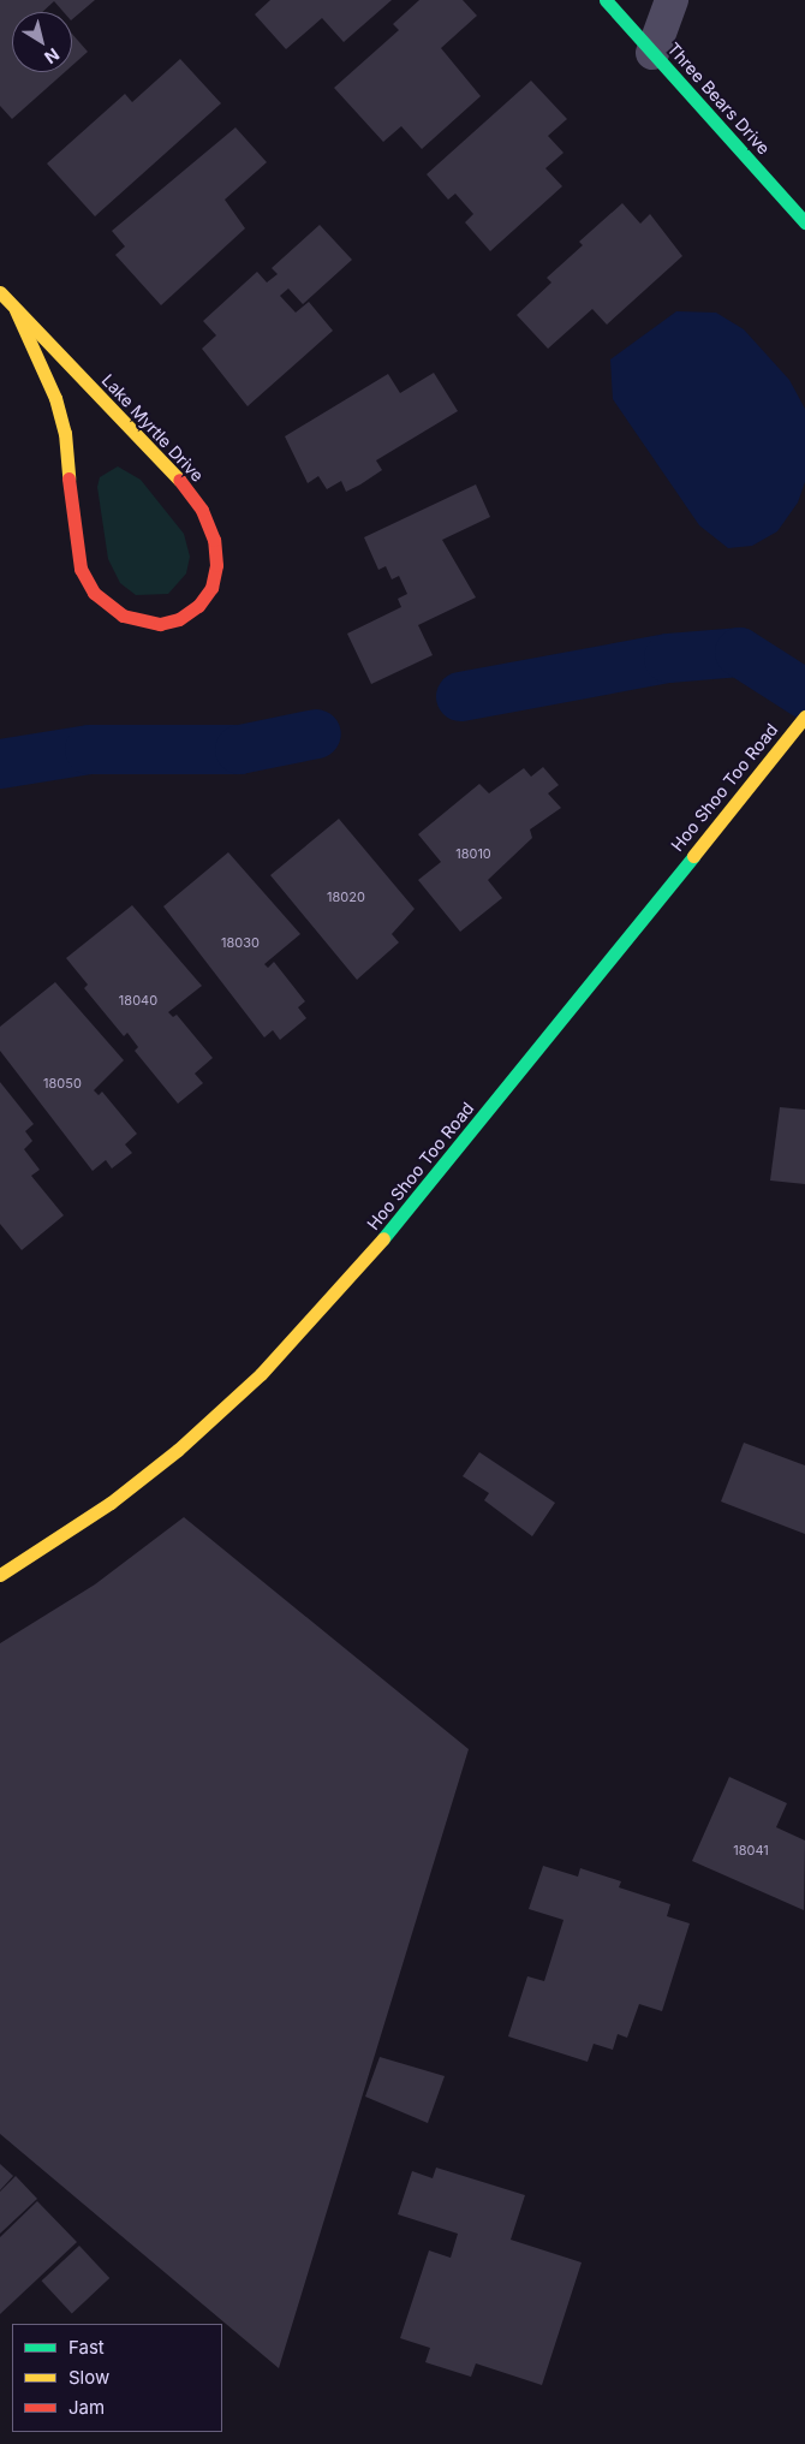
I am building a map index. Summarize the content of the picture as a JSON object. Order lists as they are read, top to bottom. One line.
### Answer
{"streets":{"street":["Three Bears Drive","Lake Myrtle Drive","Hoo Shoo Too Road"]},"house_numbers":["18010","18020","18030","18040","18050","18041"],"legend":["Fast","Slow","Jam"],"north":"bottom right"}
